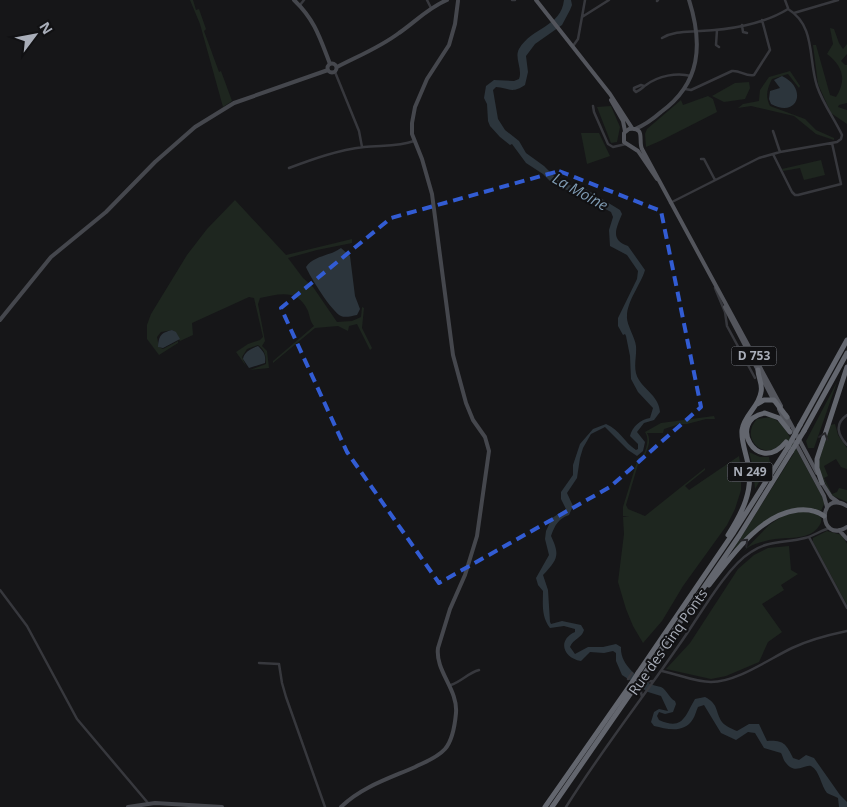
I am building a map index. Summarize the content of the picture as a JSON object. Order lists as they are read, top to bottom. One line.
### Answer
{"streets":{"highway":["N 249"],"main road":["D 753"],"street":["Rue des Cinq Ponts"]},"crossings":[["D 753","N 249"],["N 249","Rue des Cinq Ponts"]],"water":["La Moine"],"north":"top right"}
